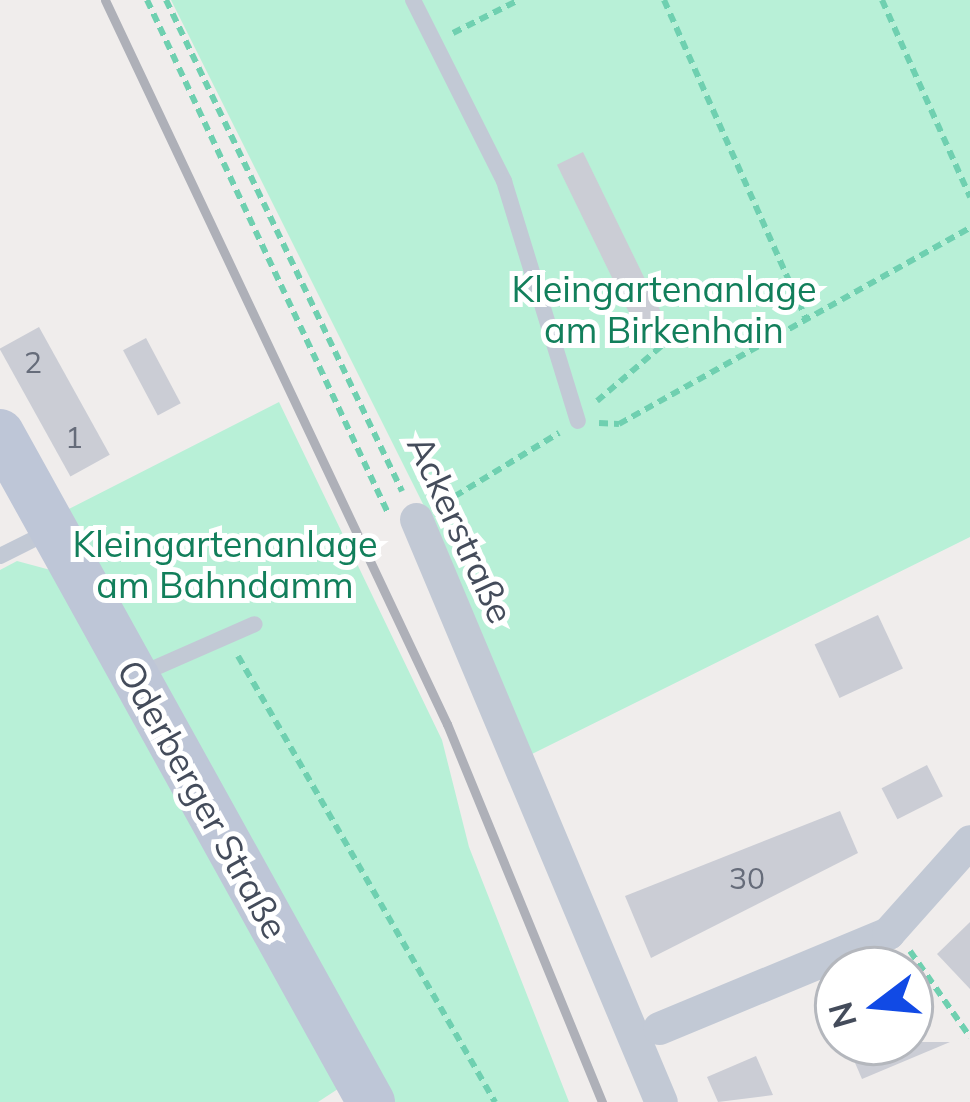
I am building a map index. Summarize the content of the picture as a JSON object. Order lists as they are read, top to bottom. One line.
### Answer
{"streets":{"main road":["Oderberger Straße"],"street":["Ackerstraße"]},"parks":["Kleingartenanlage am Birkenhain","Kleingartenanlage am Bahndamm"],"house_numbers":["2","1","30"],"north":"left"}
